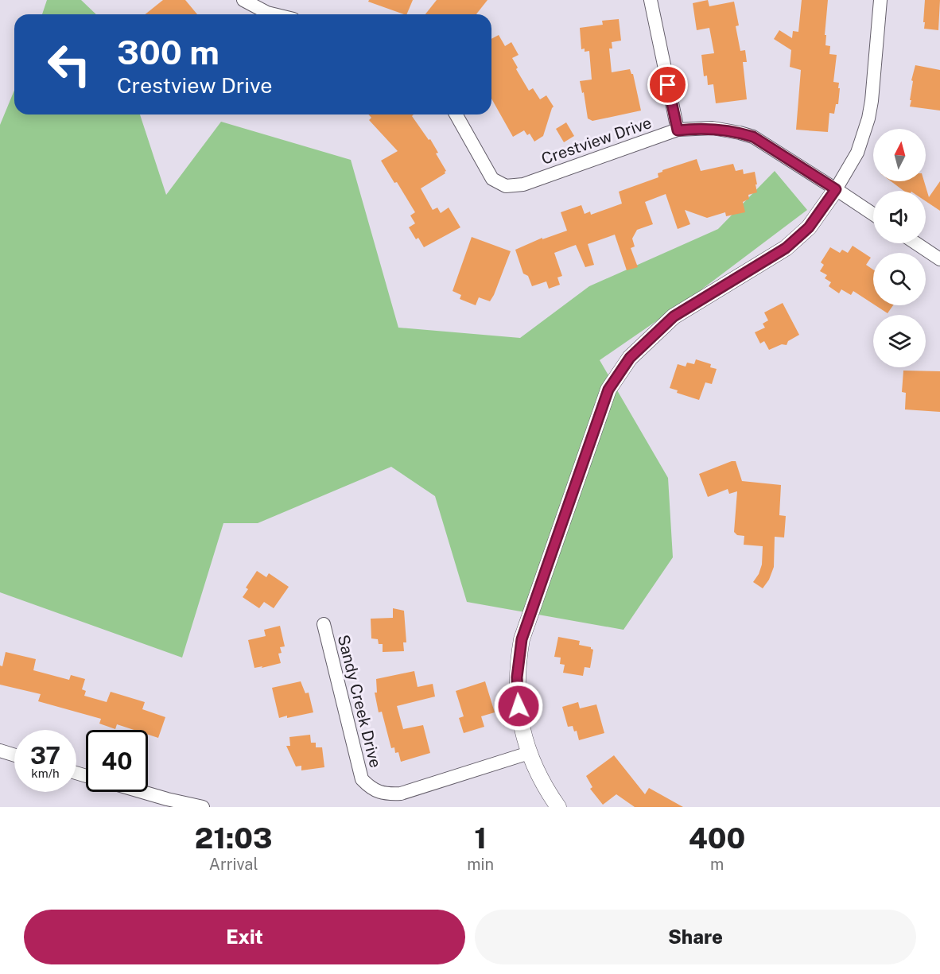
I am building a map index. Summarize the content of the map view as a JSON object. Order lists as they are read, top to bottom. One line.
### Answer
{"streets":{"street":["Crestview Drive","Sandy Creek Drive"]},"north":"top","page":{"turn":["300 m","Crestview Drive"],"speed":"37 km/h","limit":"40","eta":["21:03","Arrival","1","min","400","m"],"buttons":["Exit","Share"]}}
